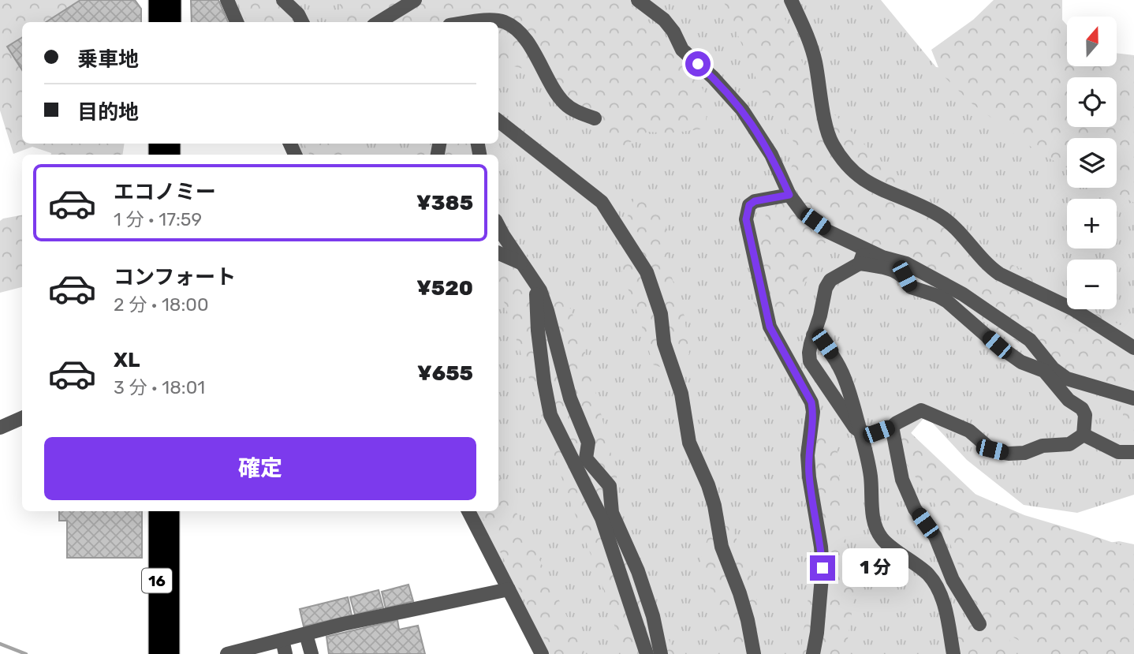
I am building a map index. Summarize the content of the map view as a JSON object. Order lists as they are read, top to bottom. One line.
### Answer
{"streets":{"highway":["16"]},"north":"top","page":{"map_buttons":["+","−"],"banner":["乗車地","目的地"],"list":[{"name":"エコノミー","note":"1 分 · 17:59","value":"¥385"},{"name":"コンフォート","note":"2 分 · 18:00","value":"¥520"},{"name":"XL","note":"3 分 · 18:01","value":"¥655"}],"buttons":"確定","bubble":"1 分"}}
